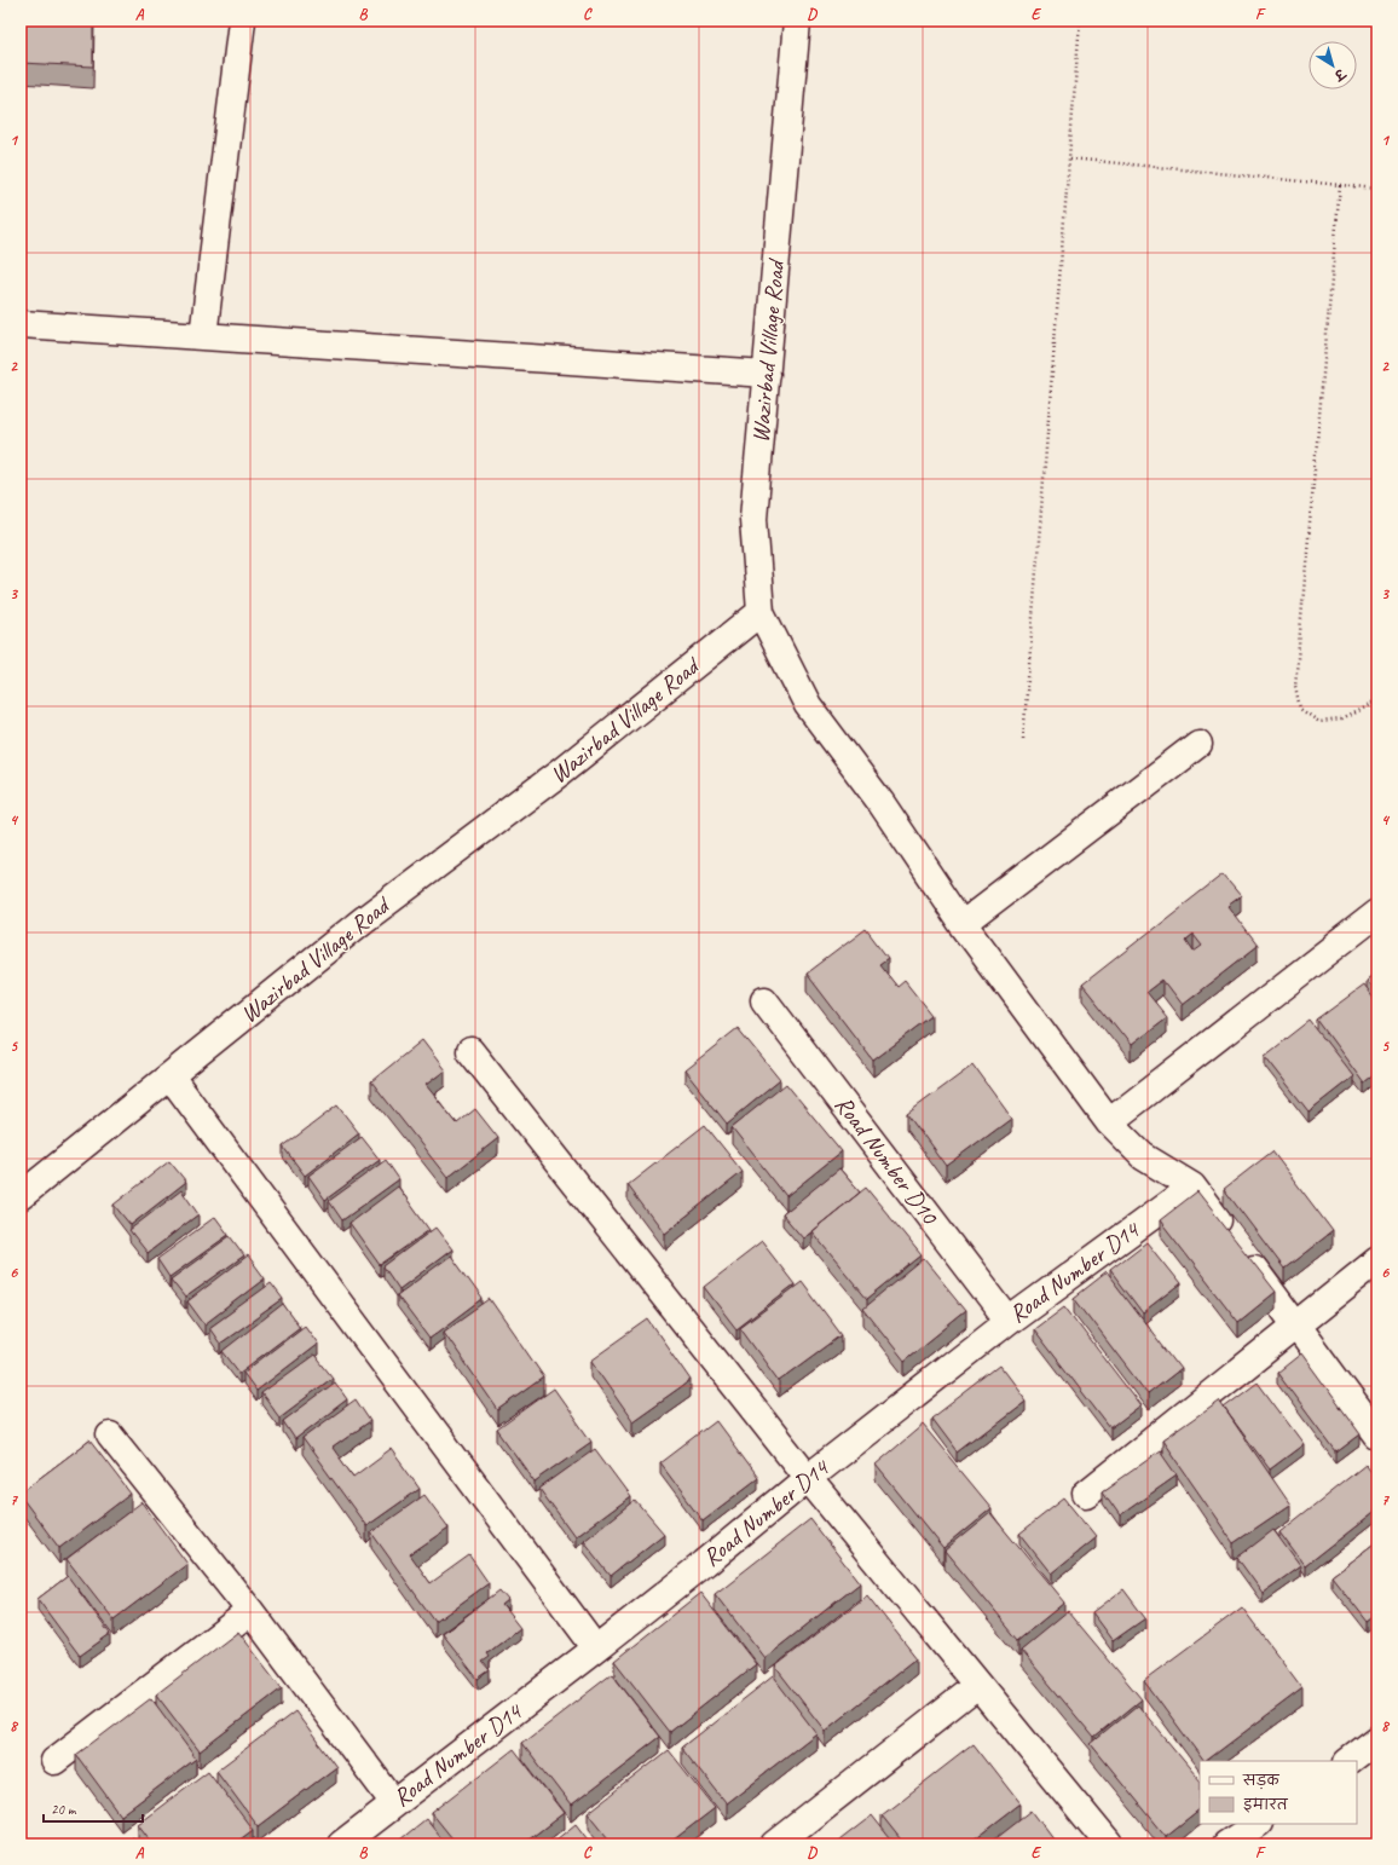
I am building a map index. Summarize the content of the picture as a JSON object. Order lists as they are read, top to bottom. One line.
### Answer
{"streets":{"street":["Wazirbad Village Road","Road Number D10","Road Number D14"]},"crossings":[["Road Number D10","Road Number D14"]],"legend":["सड़क","इमारत"],"scale_bar":"20 m","north":"bottom right","grid":{"columns":["A","B","C","D","E","F"],"rows":["1","2","3","4","5","6","7","8"]}}
